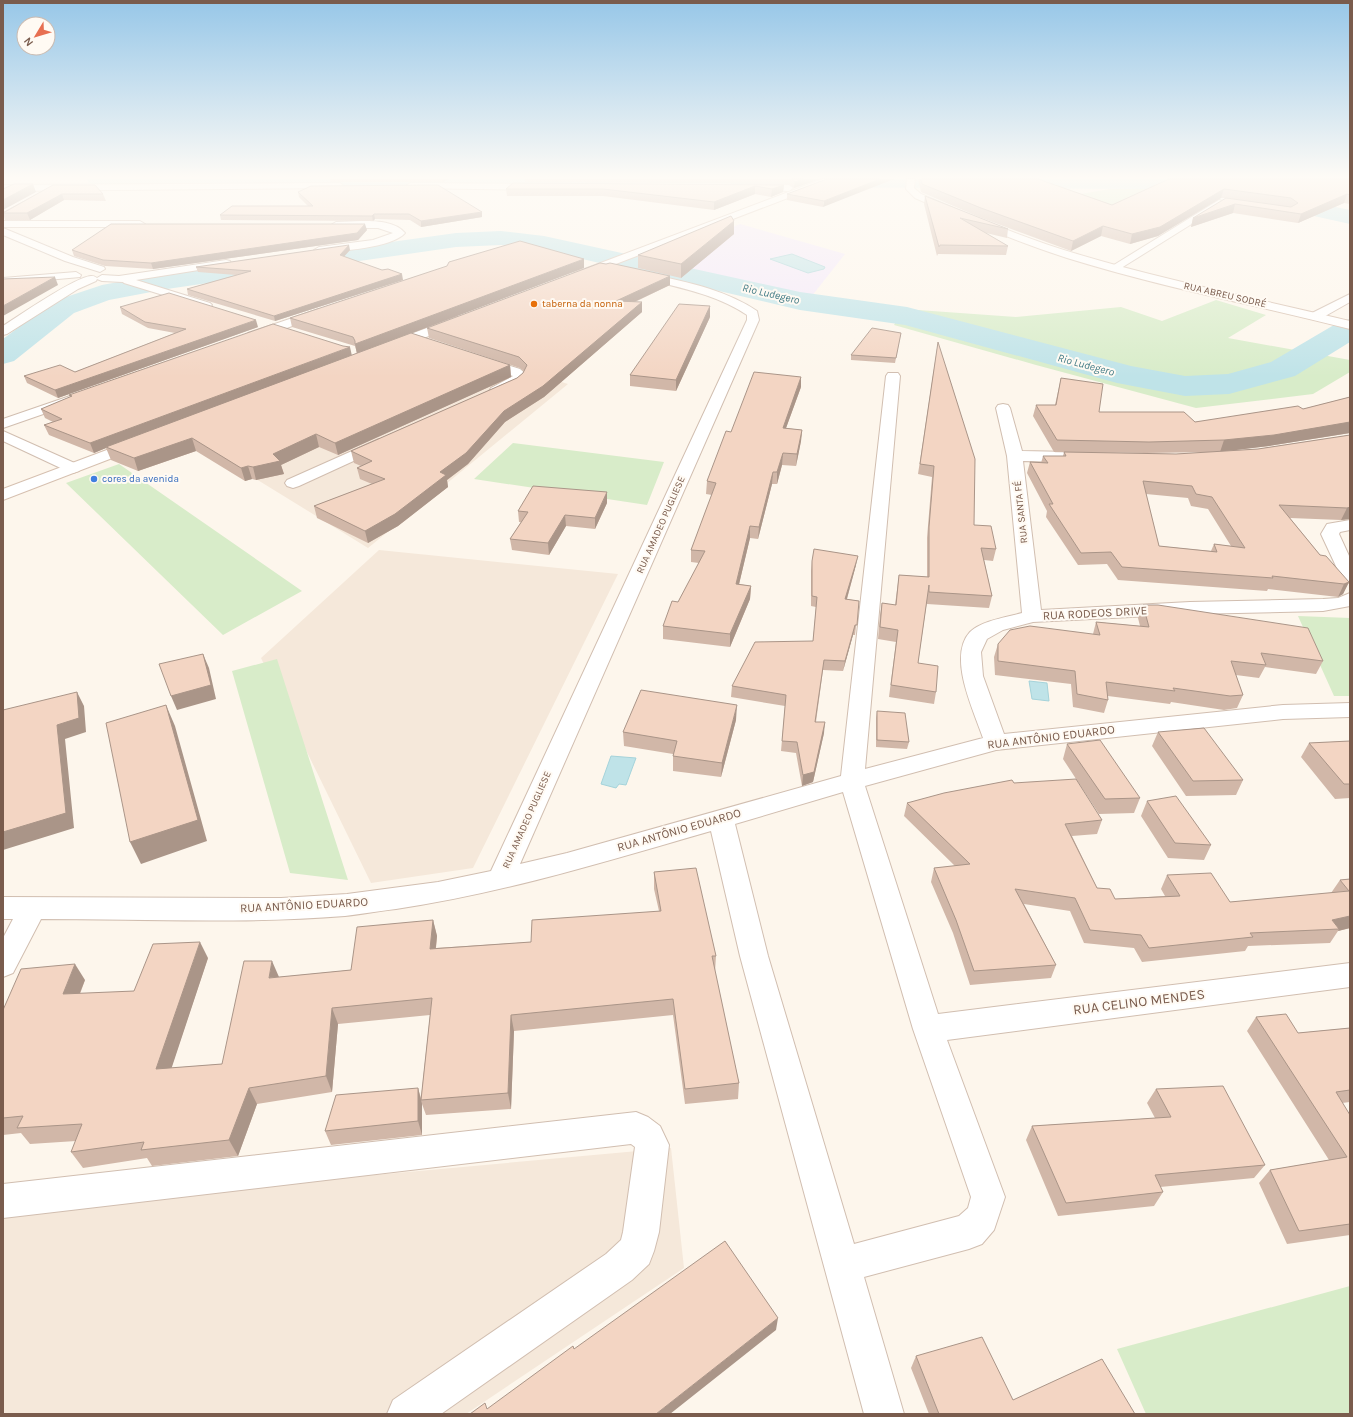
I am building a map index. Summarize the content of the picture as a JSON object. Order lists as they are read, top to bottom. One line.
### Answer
{"streets":{"street":["RUA ABREU SODRÉ","RUA SANTA FÉ","RUA AMADEO PUGLIESE","RUA RODEOS DRIVE","RUA ANTÔNIO EDUARDO","RUA CELINO MENDES"]},"crossings":[["RUA SANTA FÉ","RUA RODEOS DRIVE"],["RUA AMADEO PUGLIESE","RUA ANTÔNIO EDUARDO"],["RUA RODEOS DRIVE","RUA ANTÔNIO EDUARDO"]],"water":["Rio Ludegero"],"places":["taberna da nonna","cores da avenida"],"north":"bottom left"}
